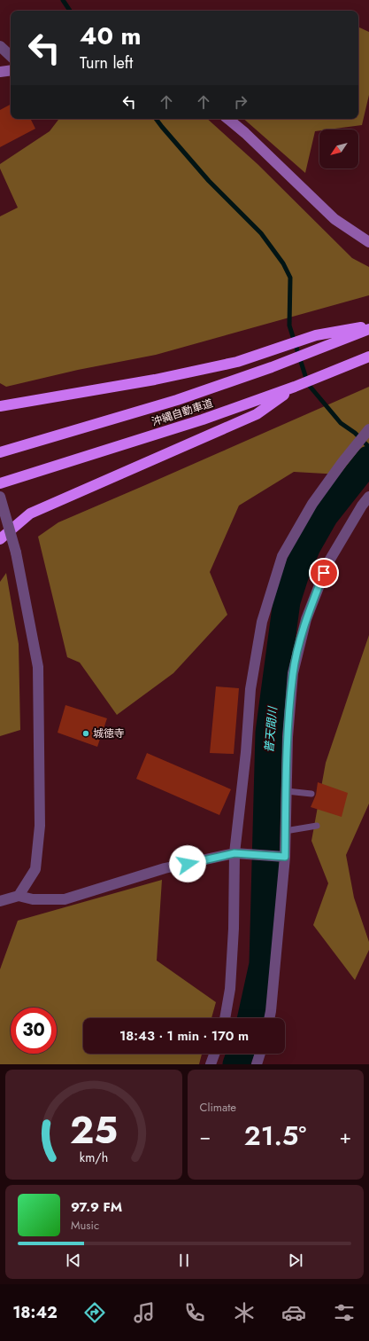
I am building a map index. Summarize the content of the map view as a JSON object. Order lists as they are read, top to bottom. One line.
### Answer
{"streets":{"highway":["沖縄自動車道"]},"water":["普天間川"],"places":["城徳寺"],"north":"bottom left","page":{"turn":["40 m","Turn left"],"limit":"30","trip":"18:43 · 1 min · 170 m","tile":"Climate","heat":["−","21.5°","+"],"song":["97.9 FM","Music"],"tabs":"18:42","gauge":["25","km/h"]}}
